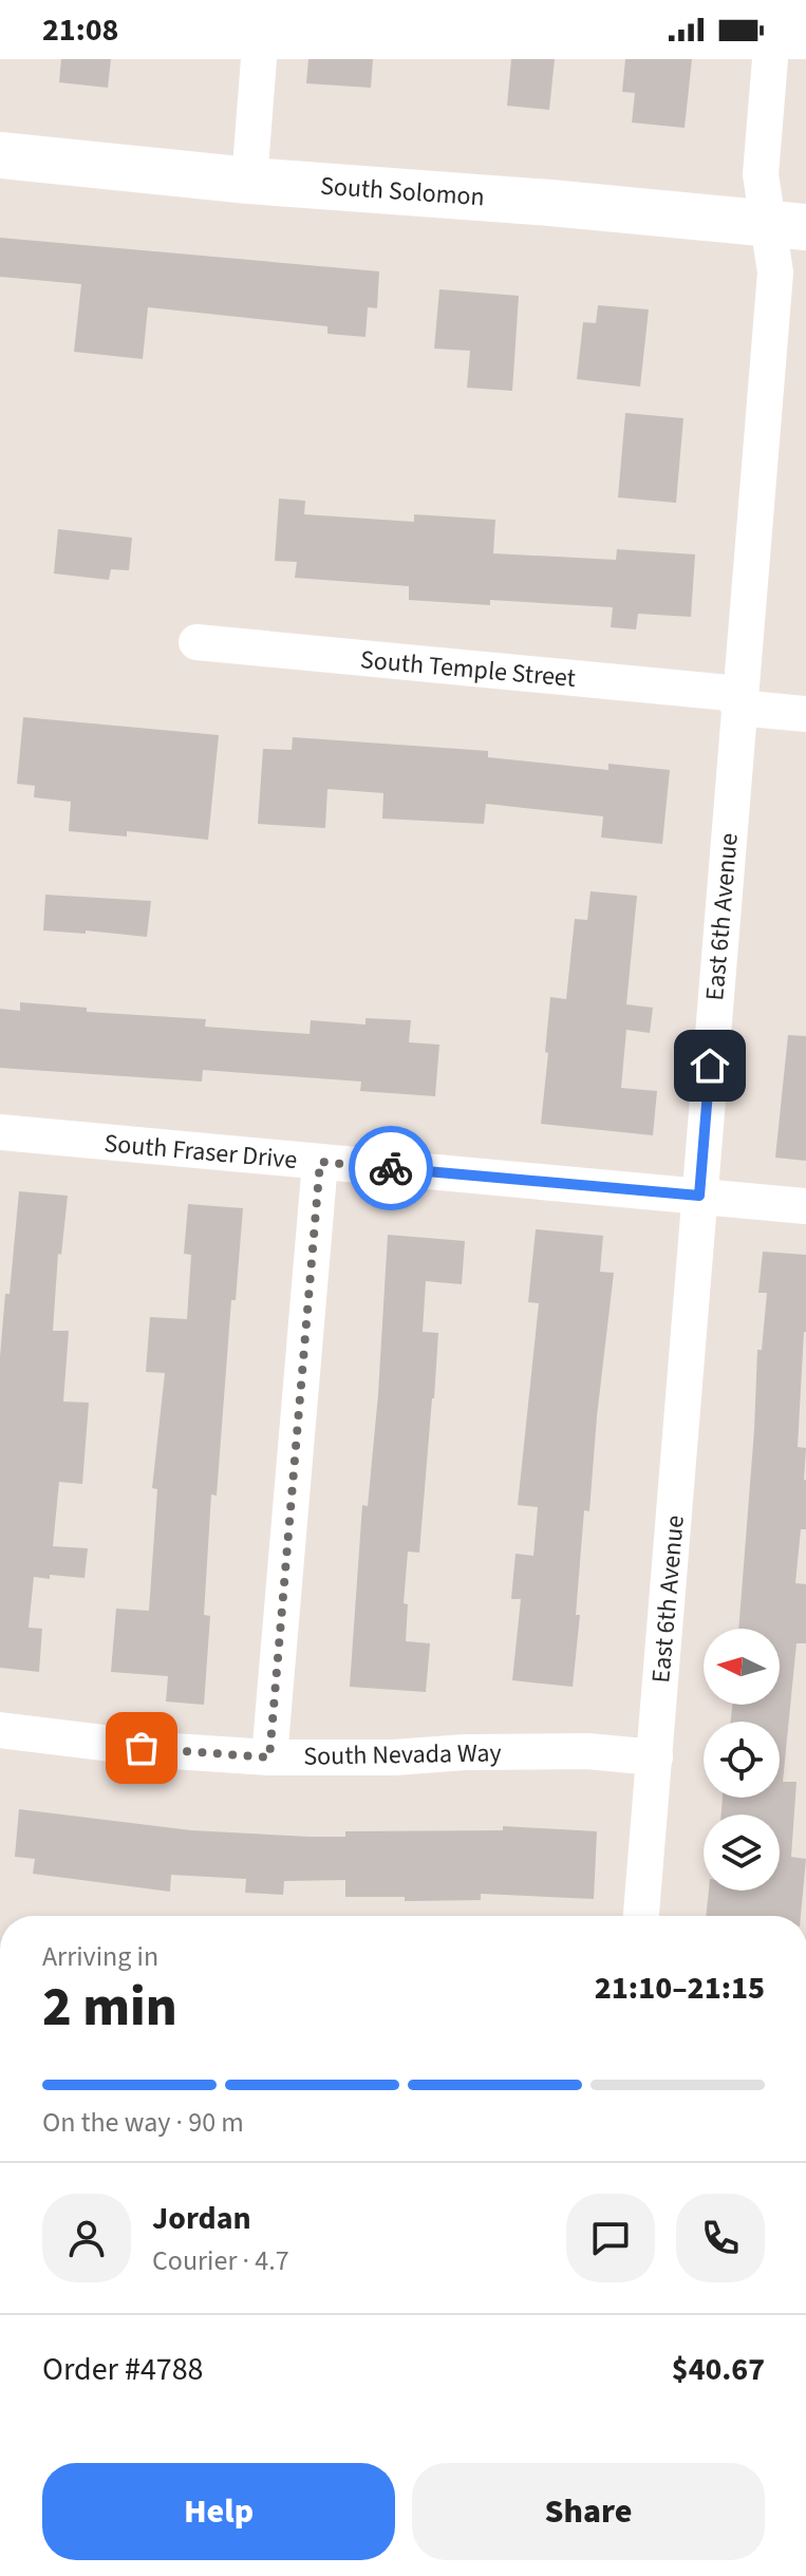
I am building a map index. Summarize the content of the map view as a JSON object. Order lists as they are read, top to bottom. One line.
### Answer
{"streets":{"street":["South Solomon","South Temple Street","East 6th Avenue","South Fraser Drive","South Nevada Way"]},"crossings":[["South Solomon","East 6th Avenue"],["South Temple Street","East 6th Avenue"],["East 6th Avenue","South Fraser Drive"],["East 6th Avenue","South Nevada Way"]],"north":"left","page":{"status":"21:08","heading":["2 min","Arriving in","21:10–21:15"],"panel":["Jordan","Courier · 4.7","Order #4788","$40.67"],"bar":"On the way · 90 m","buttons":["Help","Share"]}}
